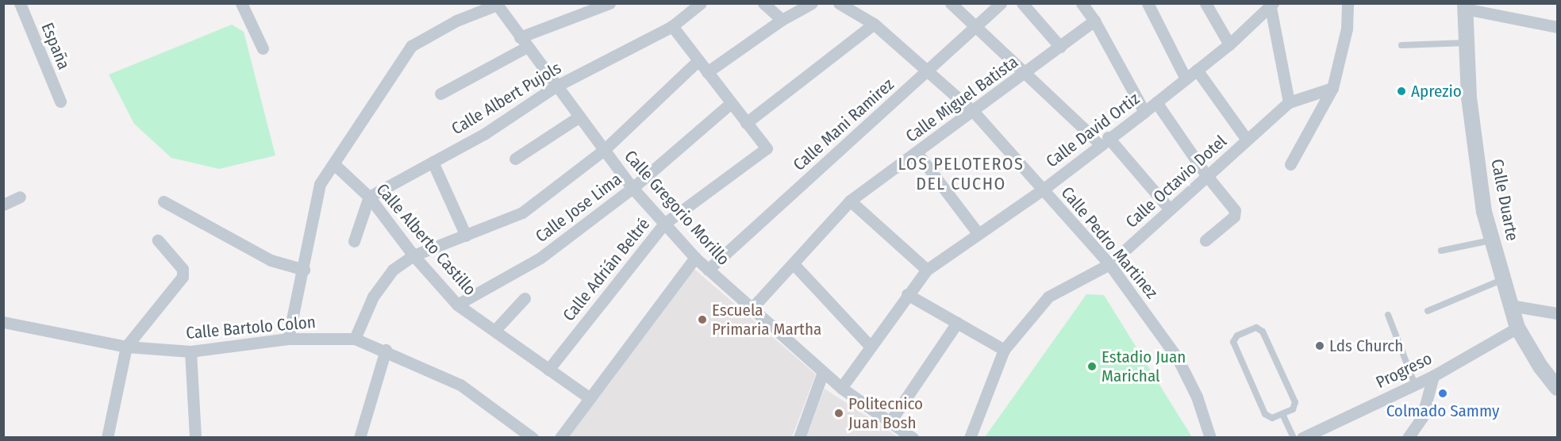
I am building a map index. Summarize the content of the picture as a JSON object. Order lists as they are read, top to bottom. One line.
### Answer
{"streets":{"street":["España","Calle Albert Pujols","Calle Miguel Batista","Calle Mani Ramirez","Calle David Ortiz","Calle Octavio Dotel","Calle Duarte","Calle Jose Lima","Calle Gregorio Morillo","Calle Alberto Castillo","Calle Pedro Martinez","Calle Adrián Beltré","Calle Bartolo Colon","Progreso"]},"crossings":[["Calle Albert Pujols","Calle Gregorio Morillo"],["Calle Albert Pujols","Calle Alberto Castillo"],["Calle Miguel Batista","Calle Gregorio Morillo"],["Calle Miguel Batista","Calle Pedro Martinez"],["Calle Mani Ramirez","Calle Gregorio Morillo"],["Calle Mani Ramirez","Calle Pedro Martinez"],["Calle David Ortiz","Calle Gregorio Morillo"],["Calle David Ortiz","Calle Pedro Martinez"],["Calle Octavio Dotel","Calle Pedro Martinez"],["Calle Duarte","Progreso"],["Calle Jose Lima","Calle Gregorio Morillo"],["Calle Jose Lima","Calle Alberto Castillo"],["Calle Gregorio Morillo","Calle Adrián Beltré"],["Calle Alberto Castillo","Calle Adrián Beltré"]],"districts":["LOS PELOTEROS DEL CUCHO"],"places":["Aprezio","Escuela Primaria Martha","Lds Church","Estadio Juan Marichal","Colmado Sammy","Politecnico Juan Bosh"]}
